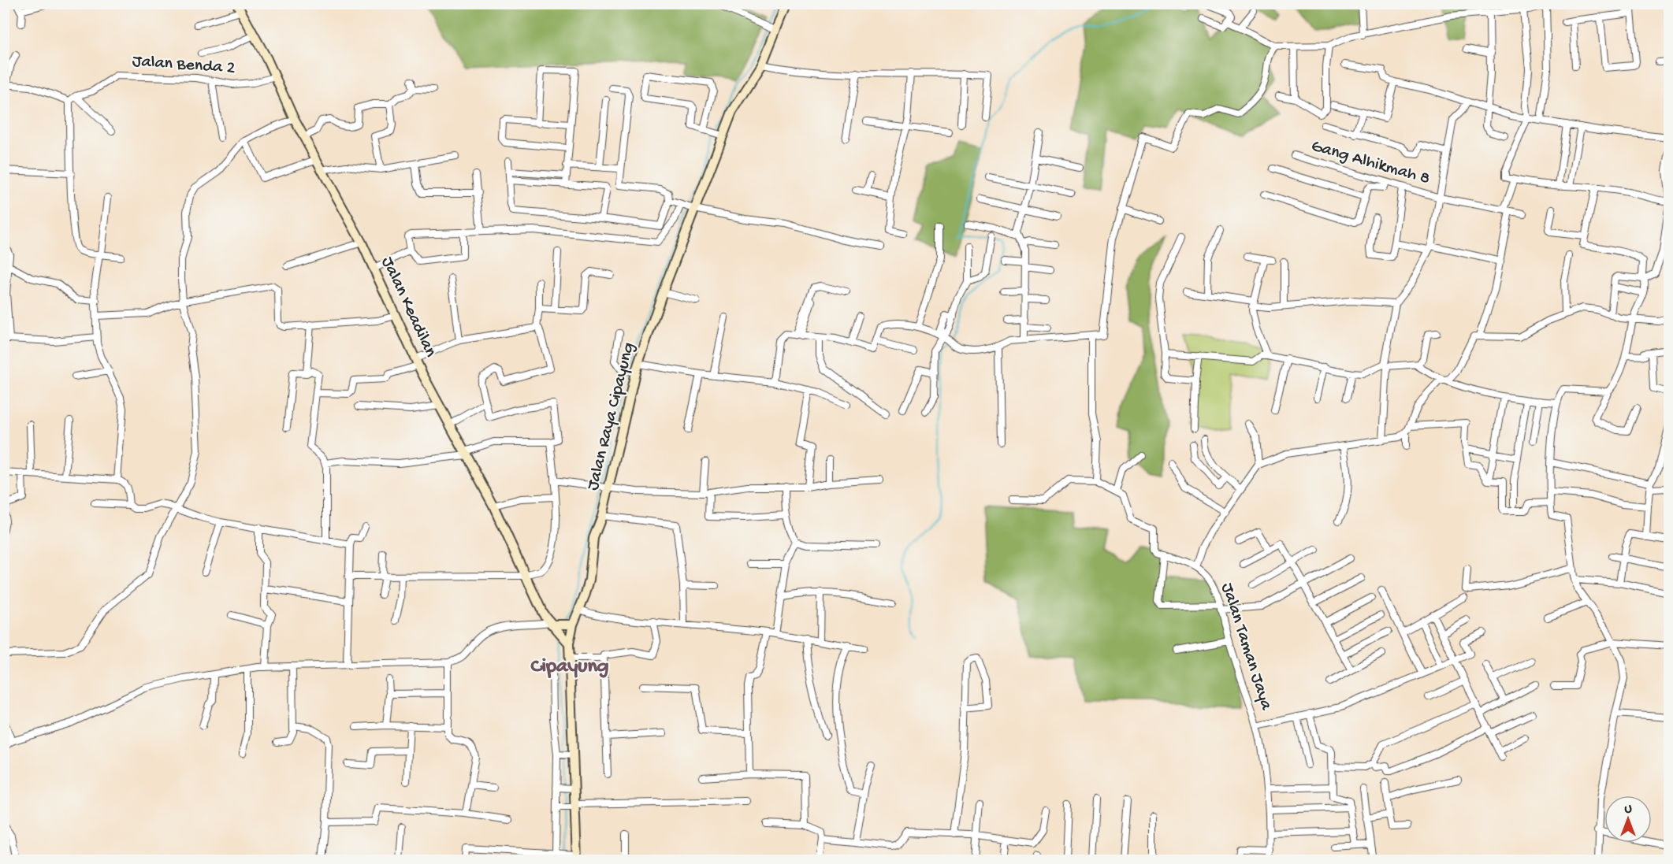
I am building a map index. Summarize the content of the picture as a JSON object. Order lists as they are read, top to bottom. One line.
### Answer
{"streets":{"main road":["Jalan Keadilan","Jalan Raya Cipayung"],"street":["Jalan Benda 2","Gang Alhikmah 8","Jalan Taman Jaya"]},"crossings":[["Jalan Benda 2","Jalan Keadilan"],["Jalan Keadilan","Jalan Raya Cipayung"]],"districts":["Cipayung"],"north":"top"}
